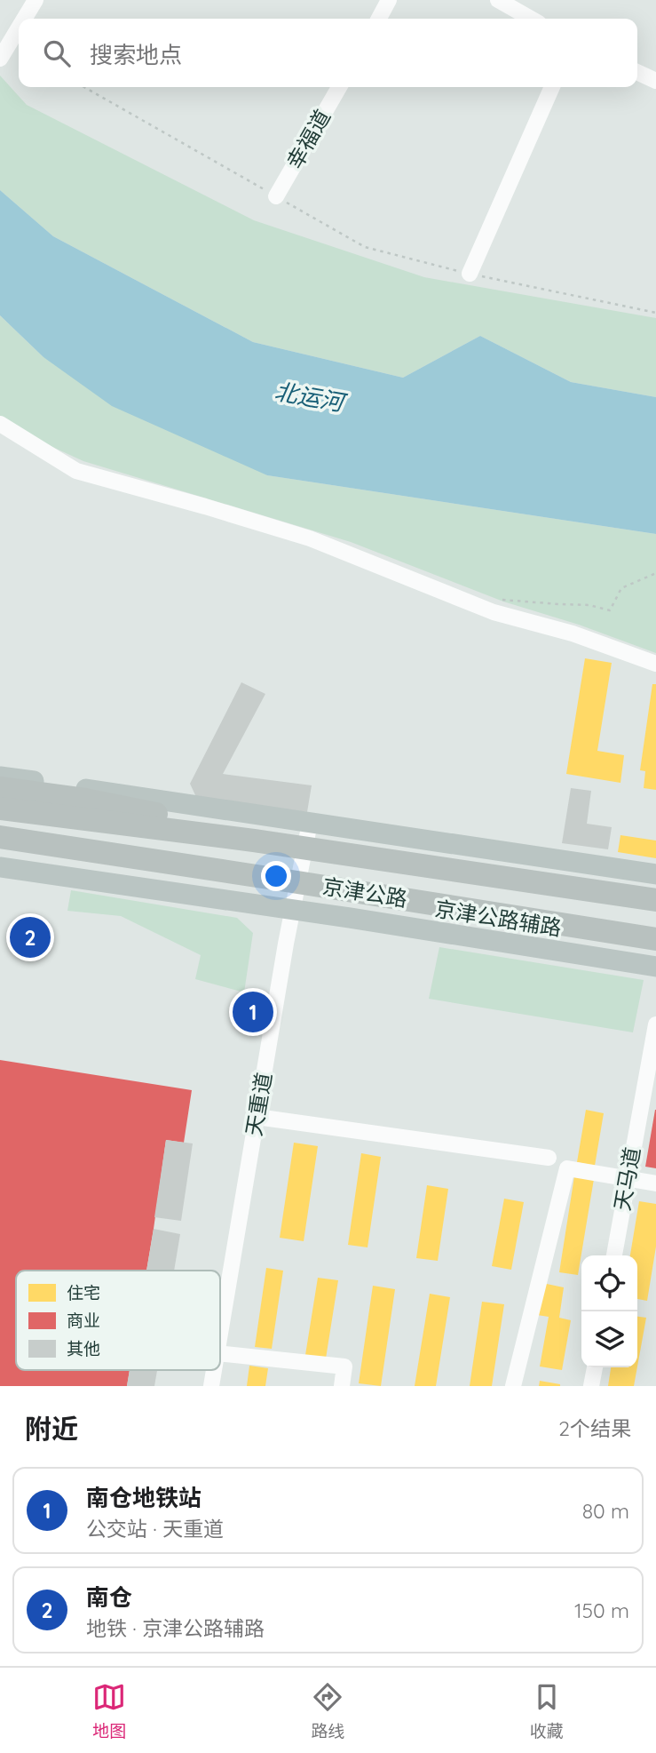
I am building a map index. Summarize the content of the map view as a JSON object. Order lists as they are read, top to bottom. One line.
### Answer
{"streets":{"highway":["京津公路"],"main road":["京津公路辅路"],"street":["幸福道","天重道","天马道"]},"crossings":[["京津公路","天重道"],["京津公路辅路","天重道"]],"water":["北运河"],"legend":["住宅","商业","其他"],"page":{"search":"搜索地点","pins":["2","1"],"heading":["附近","2个结果"],"list":[{"mark":"1","name":"南仓地铁站","note":"公交站 · 天重道","value":"80 m"},{"mark":"2","name":"南仓","note":"地铁 · 京津公路辅路","value":"150 m"}],"nav":["地图","路线","收藏"]}}
